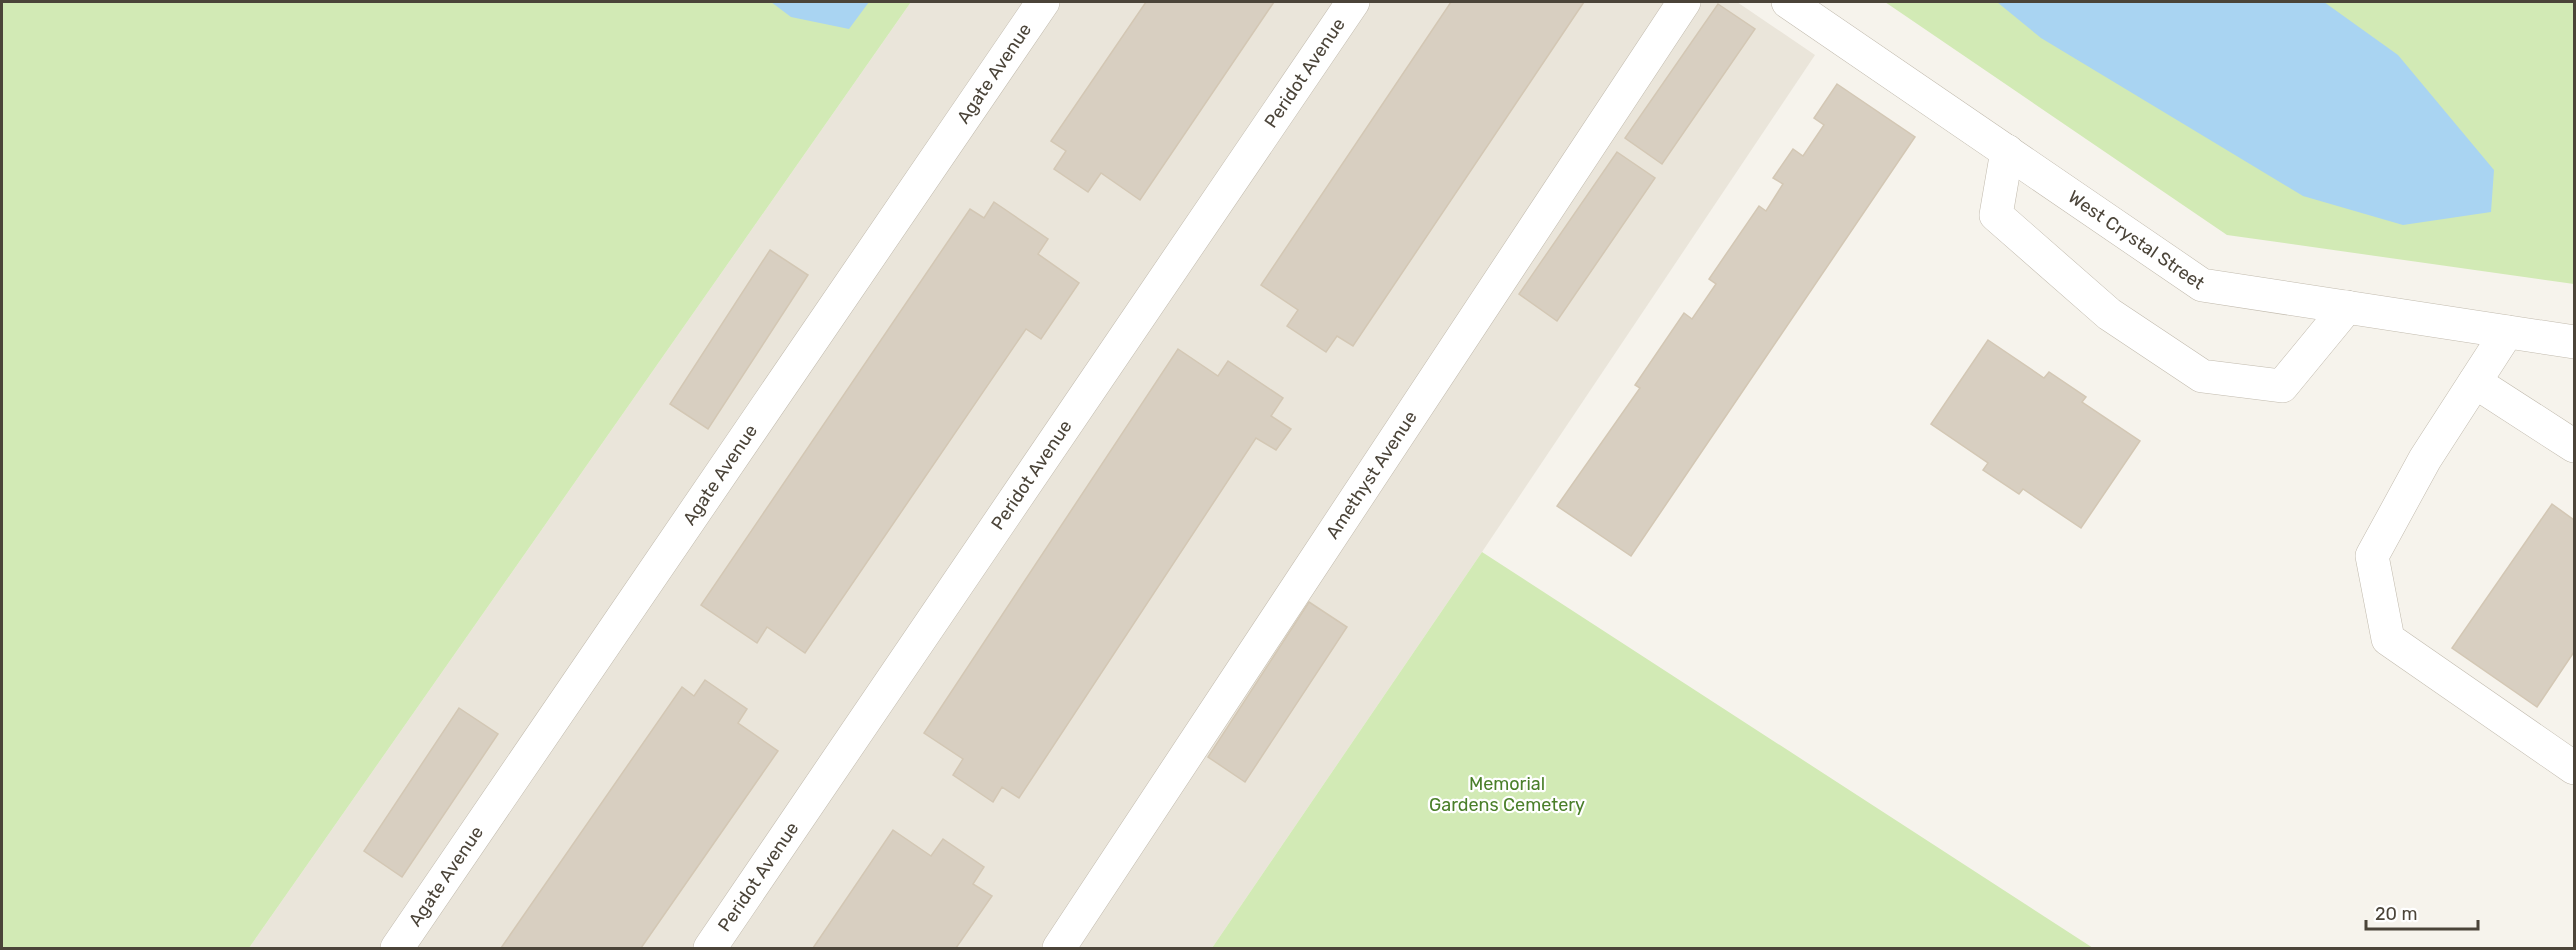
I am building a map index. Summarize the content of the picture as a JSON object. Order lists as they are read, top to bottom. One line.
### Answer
{"streets":{"street":["Peridot Avenue","Agate Avenue","West Crystal Street","Amethyst Avenue"]},"parks":["Memorial Gardens Cemetery"],"scale_bar":"20 m"}
